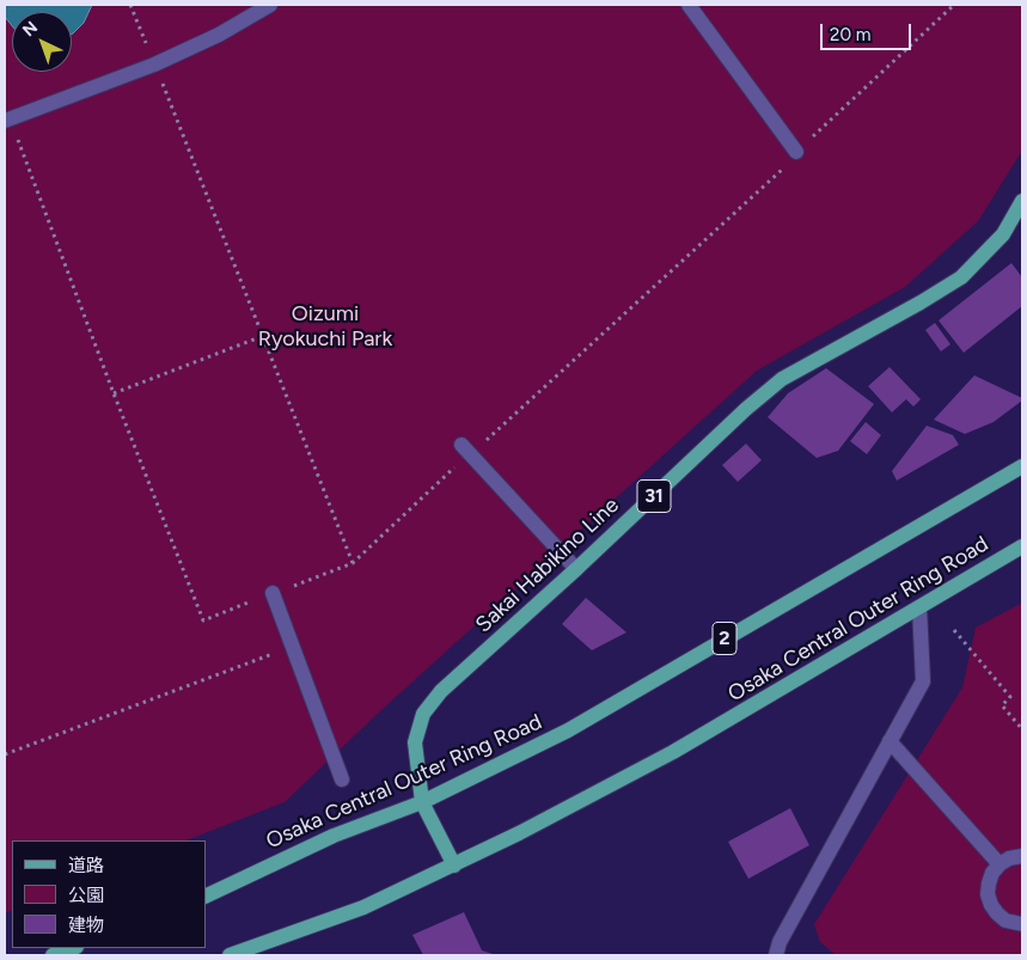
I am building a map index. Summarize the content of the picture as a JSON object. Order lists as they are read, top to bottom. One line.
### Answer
{"streets":{"main road":["31","Sakai Habikino Line","Osaka Central Outer Ring Road","2"]},"crossings":[["Sakai Habikino Line","Osaka Central Outer Ring Road"]],"parks":["Oizumi Ryokuchi Park"],"legend":["道路","公園","建物"],"scale_bar":"20 m","north":"top left"}
